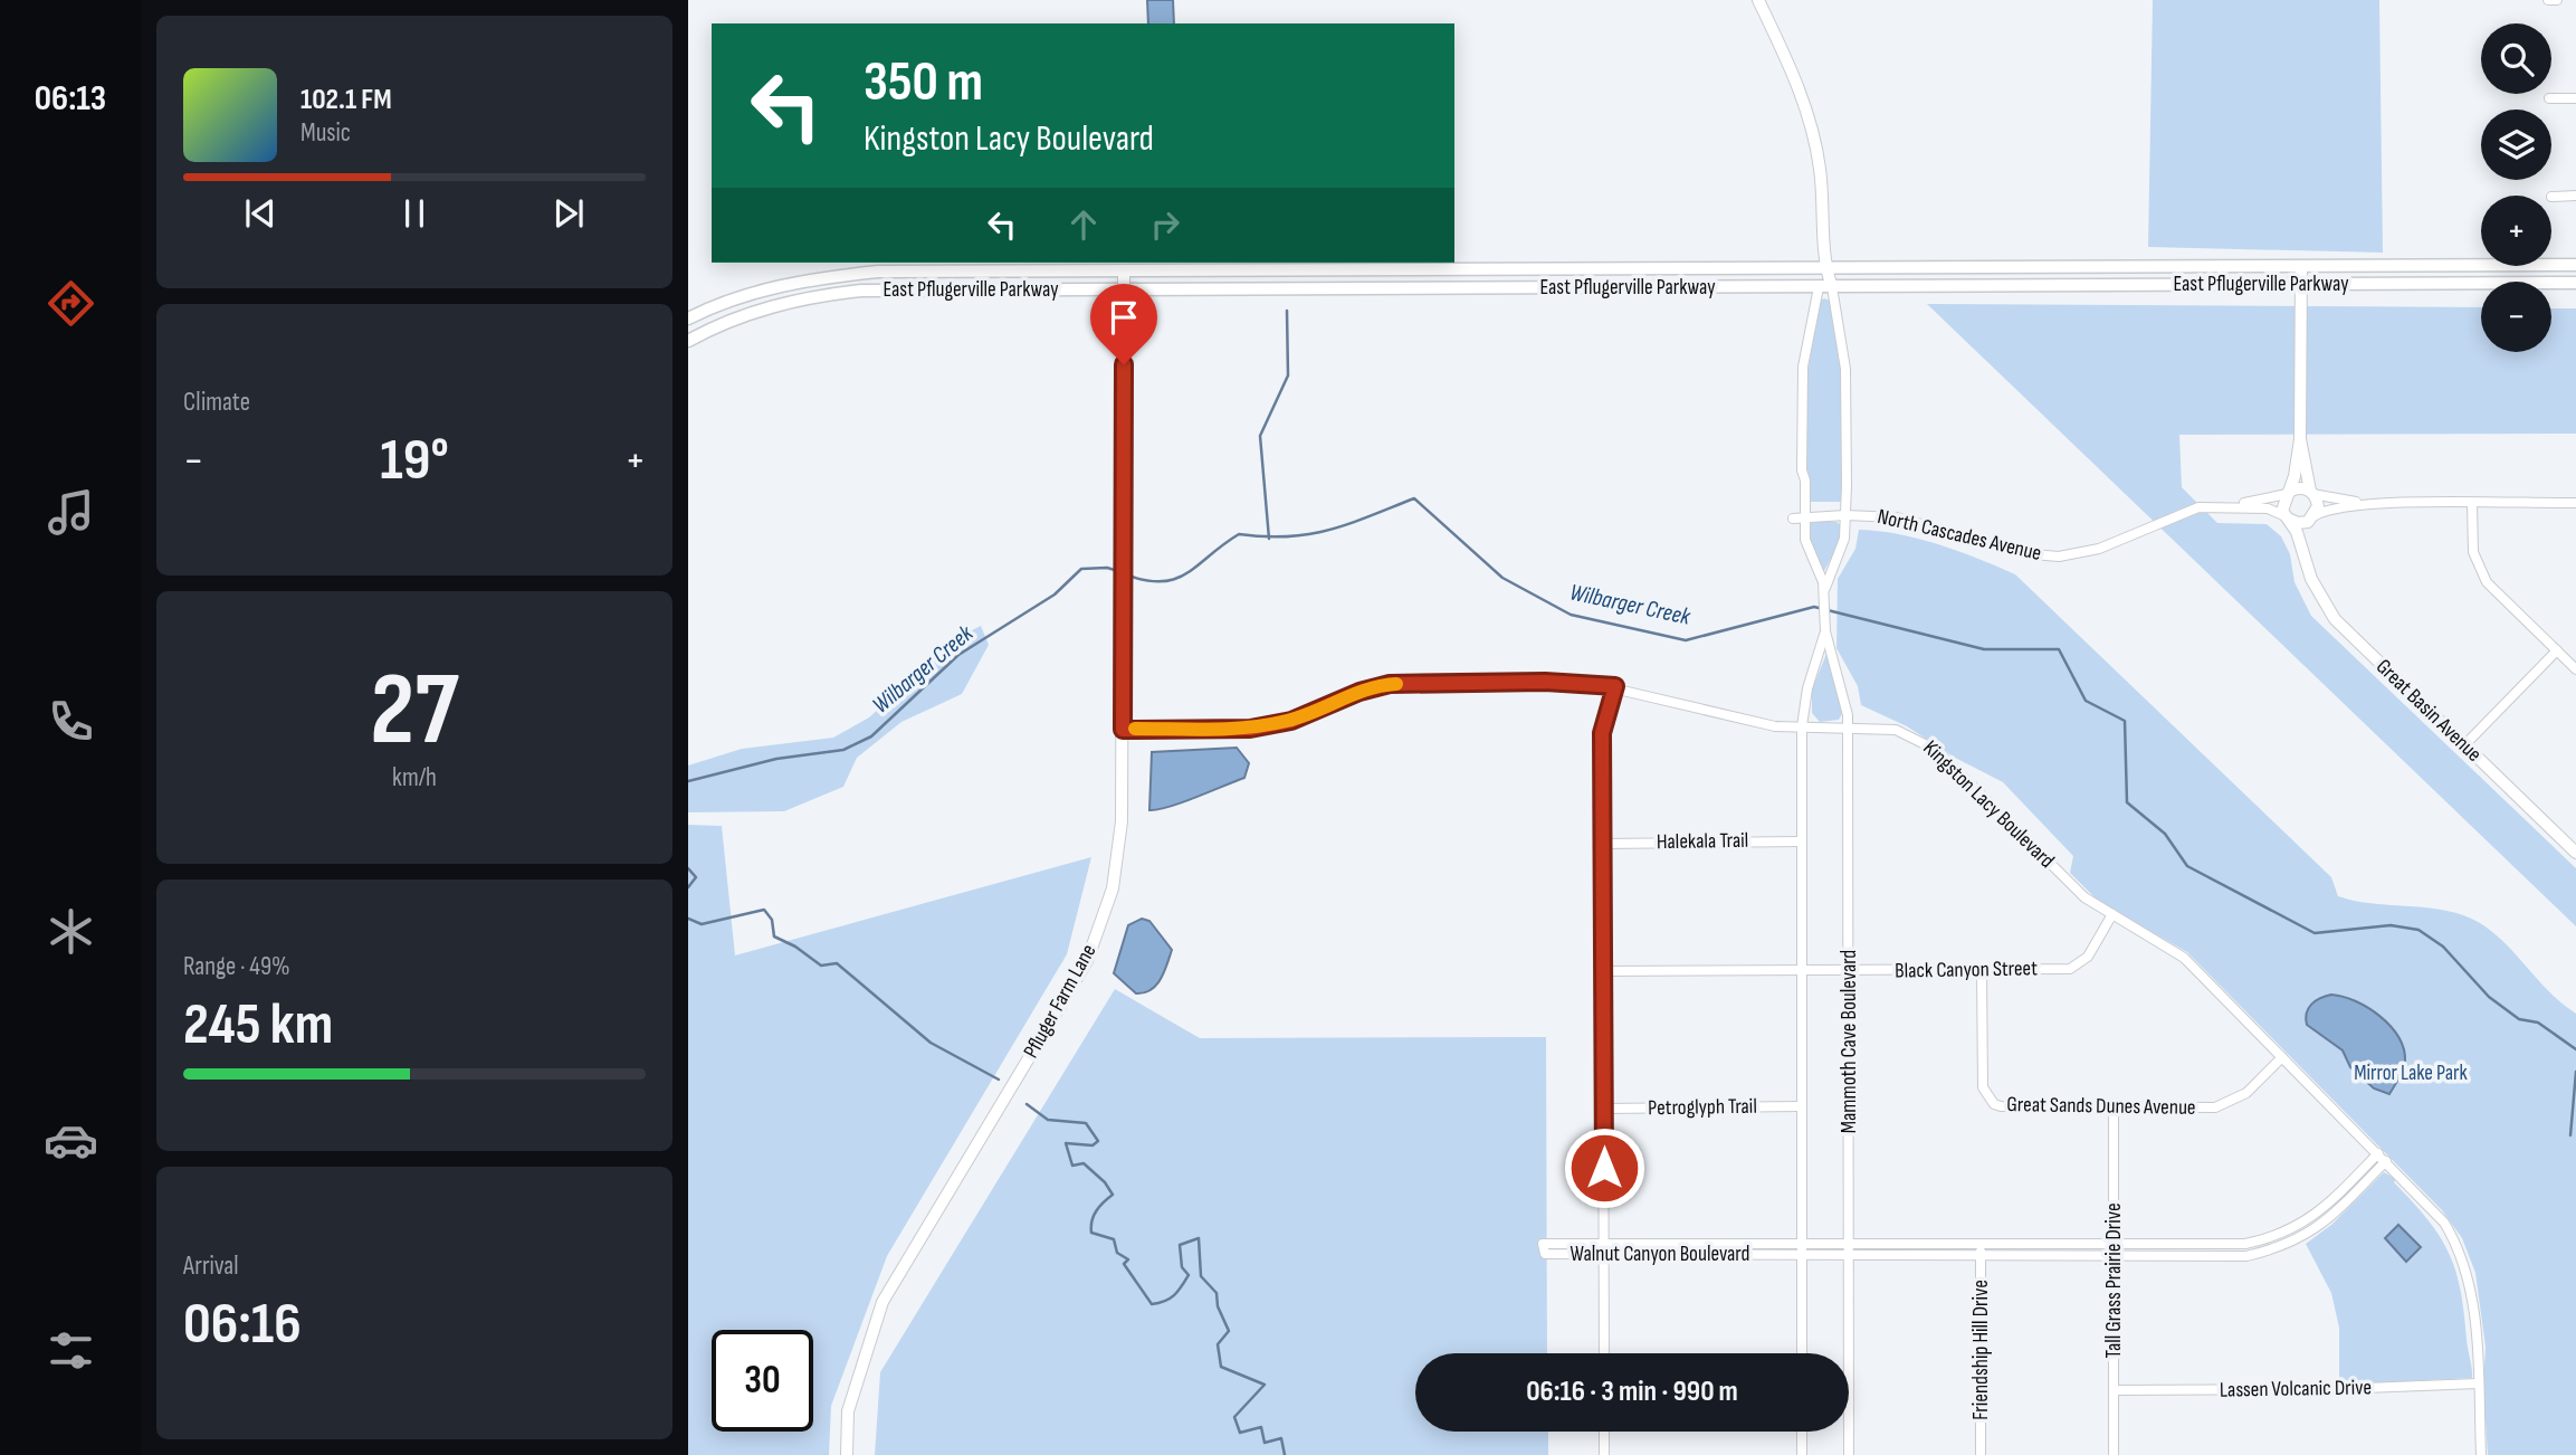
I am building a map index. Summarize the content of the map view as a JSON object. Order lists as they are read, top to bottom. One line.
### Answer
{"streets":{"main road":["East Pflugerville Parkway"],"street":["North Cascades Avenue","Great Basin Avenue","Kingston Lacy Boulevard","Halekala Trail","Black Canyon Street","Pfluger Farm Lane","Mammoth Cave Boulevard","Great Sands Dunes Avenue","Petroglyph Trail","Walnut Canyon Boulevard","Tall Grass Prairie Drive","Friendship Hill Drive","Lassen Volcanic Drive"]},"crossings":[["East Pflugerville Parkway","Pfluger Farm Lane"],["East Pflugerville Parkway","Mammoth Cave Boulevard"],["North Cascades Avenue","Mammoth Cave Boulevard"],["Kingston Lacy Boulevard","Black Canyon Street"],["Kingston Lacy Boulevard","Pfluger Farm Lane"],["Kingston Lacy Boulevard","Mammoth Cave Boulevard"],["Kingston Lacy Boulevard","Great Sands Dunes Avenue"],["Kingston Lacy Boulevard","Walnut Canyon Boulevard"],["Kingston Lacy Boulevard","Lassen Volcanic Drive"],["Halekala Trail","Mammoth Cave Boulevard"],["Black Canyon Street","Mammoth Cave Boulevard"],["Black Canyon Street","Great Sands Dunes Avenue"],["Mammoth Cave Boulevard","Petroglyph Trail"],["Mammoth Cave Boulevard","Walnut Canyon Boulevard"],["Great Sands Dunes Avenue","Tall Grass Prairie Drive"],["Walnut Canyon Boulevard","Tall Grass Prairie Drive"],["Walnut Canyon Boulevard","Friendship Hill Drive"],["Tall Grass Prairie Drive","Lassen Volcanic Drive"]],"water":["Wilbarger Creek"],"parks":["Mirror Lake Park"],"page":{"tabs":"06:13","map_buttons":["+","−"],"turn":["350 m","Kingston Lacy Boulevard"],"song":["102.1 FM","Music"],"tile":["Climate",["27","km/h"],["Range · 49%","245 km"],["Arrival","06:16"]],"heat":["−","19°","+"],"limit":"30","trip":"06:16 · 3 min · 990 m"}}
